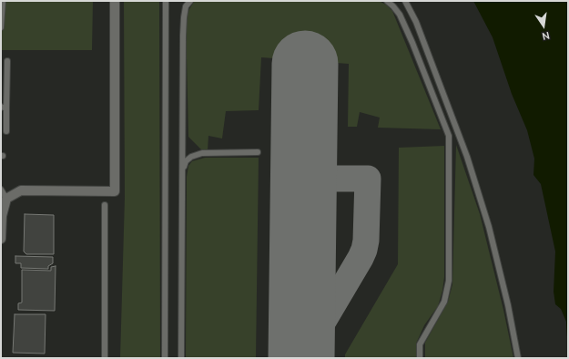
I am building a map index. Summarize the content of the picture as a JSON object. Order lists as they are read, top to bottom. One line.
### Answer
{"north":"bottom"}
